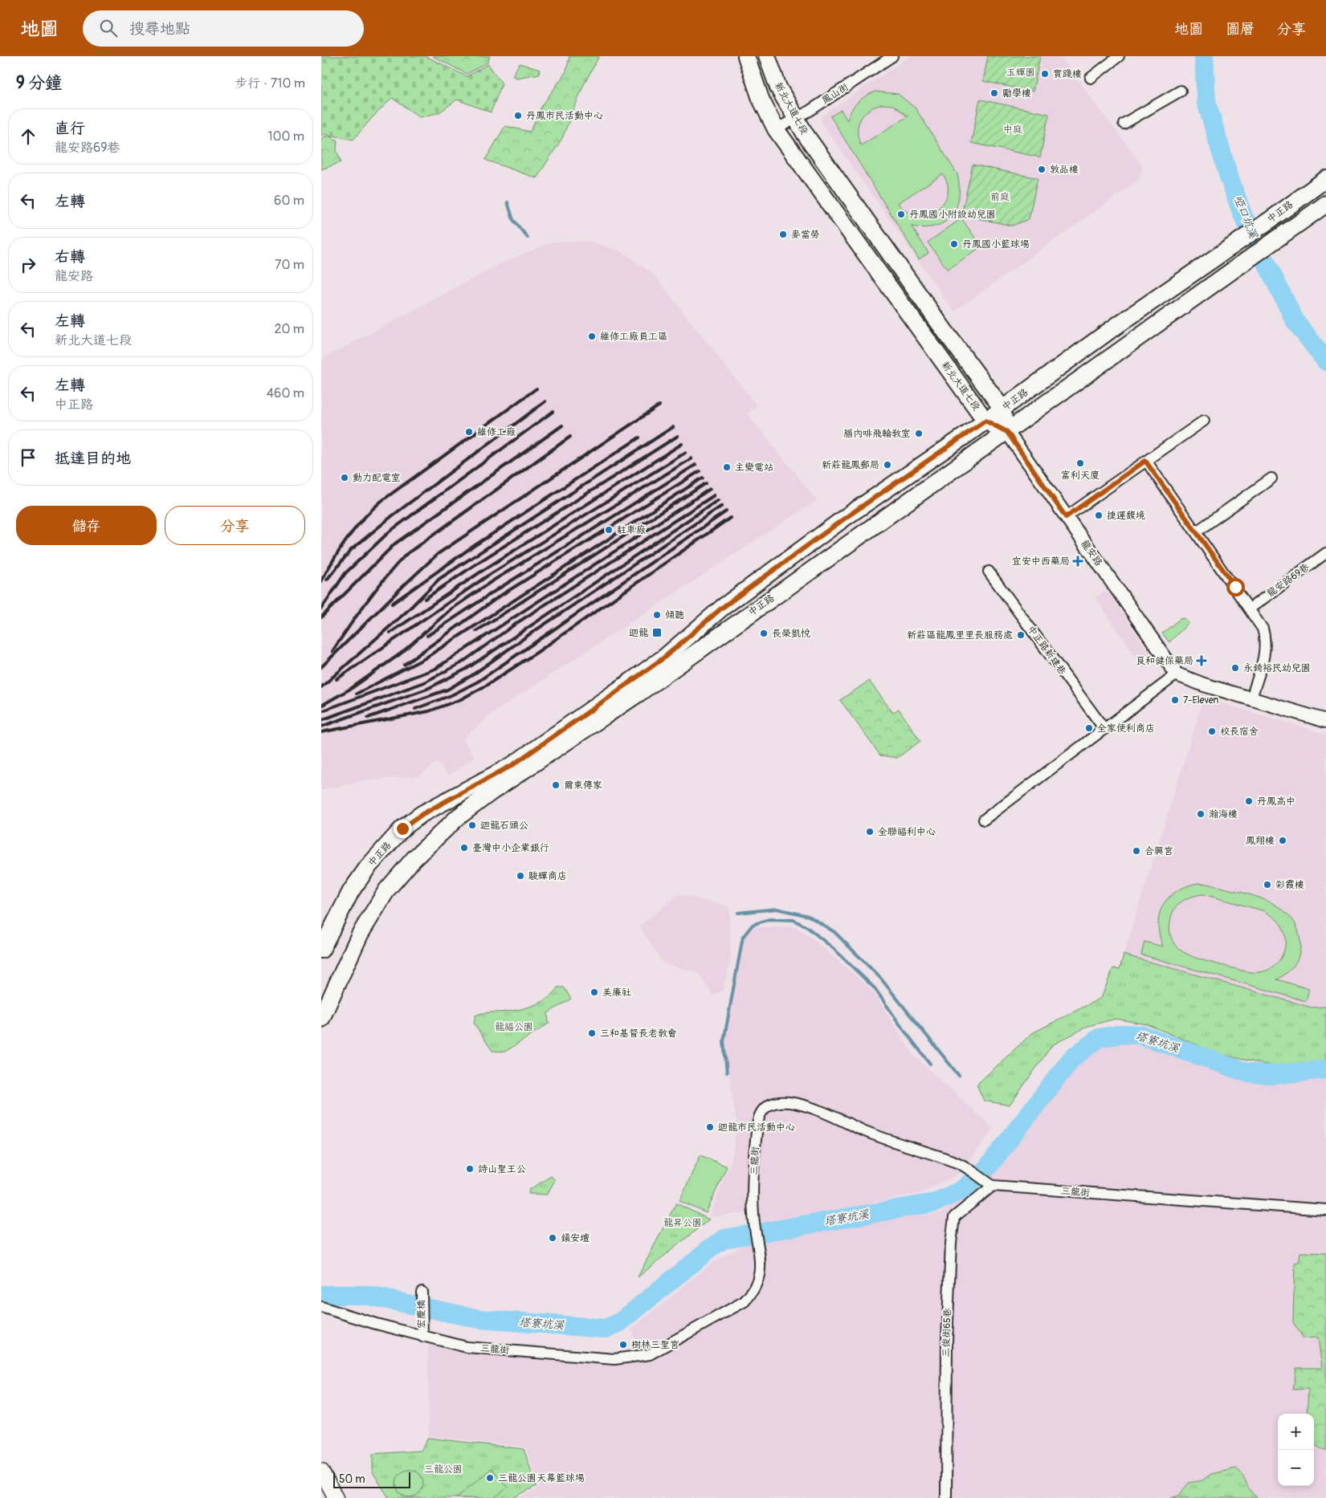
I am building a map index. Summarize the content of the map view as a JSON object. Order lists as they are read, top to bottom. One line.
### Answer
{"streets":{"main road":["新北大道七段","中正路"],"street":["鳳山街","龍安路","龍安路69巷","中正路新建巷","三龍街","宏慶橋","三俊街65巷"]},"crossings":[["鳳山街","新北大道七段"],["新北大道七段","中正路"],["新北大道七段","龍安路"],["中正路","龍安路"],["三龍街","宏慶橋"],["三龍街","三俊街65巷"]],"water":["啞口坑溪","塔寮坑溪"],"parks":["玉輝園","中庭","前庭","龍福公園","龍昇公園","三龍公園"],"places":{"other":["實踐樓","勵學樓","丹鳳市民活動中心","敦品樓","丹鳳國小附設幼兒園","麥當勞","丹鳳國小籃球場","維修工廠員工區","維修工廠","腦內啡飛輪教室","富利天廈","新莊龍鳳郵局","主變電站","動力配電室","捷運馥境","駐車廠","傾聽","長榮凱悅","新莊區龍鳳里里長服務處","永錡裕民幼兒園","7-Eleven","全家便利商店","校長宿舍","爾東傳家","丹鳳高中","瀚海樓","迴龍石頭公","全聯福利中心","鳳翔樓","臺灣中小企業銀行","合興宮","駿輝商店","彩霞樓","美廉社","三和基督長老教會","迴龍市民活動中心","詩山聖王公","鎮安壇","樹林三聖宮","三龍公園天幕籃球場"],"health":["宜安中西藥局","良和健保藥局"],"transit":["迴龍"]},"scale_bar":"50 m","page":{"header":"地圖","search":"搜尋地點","nav":["地圖","圖層","分享"],"heading":["9 分鐘","步行 · 710 m"],"list":[["直行","龍安路69巷","100 m"],["左轉","60 m"],["右轉","龍安路","70 m"],["左轉","新北大道七段","20 m"],["左轉","中正路","460 m"],"抵達目的地"],"buttons":["儲存","分享"],"map_buttons":["+","−"],"scale":"50 m"}}
